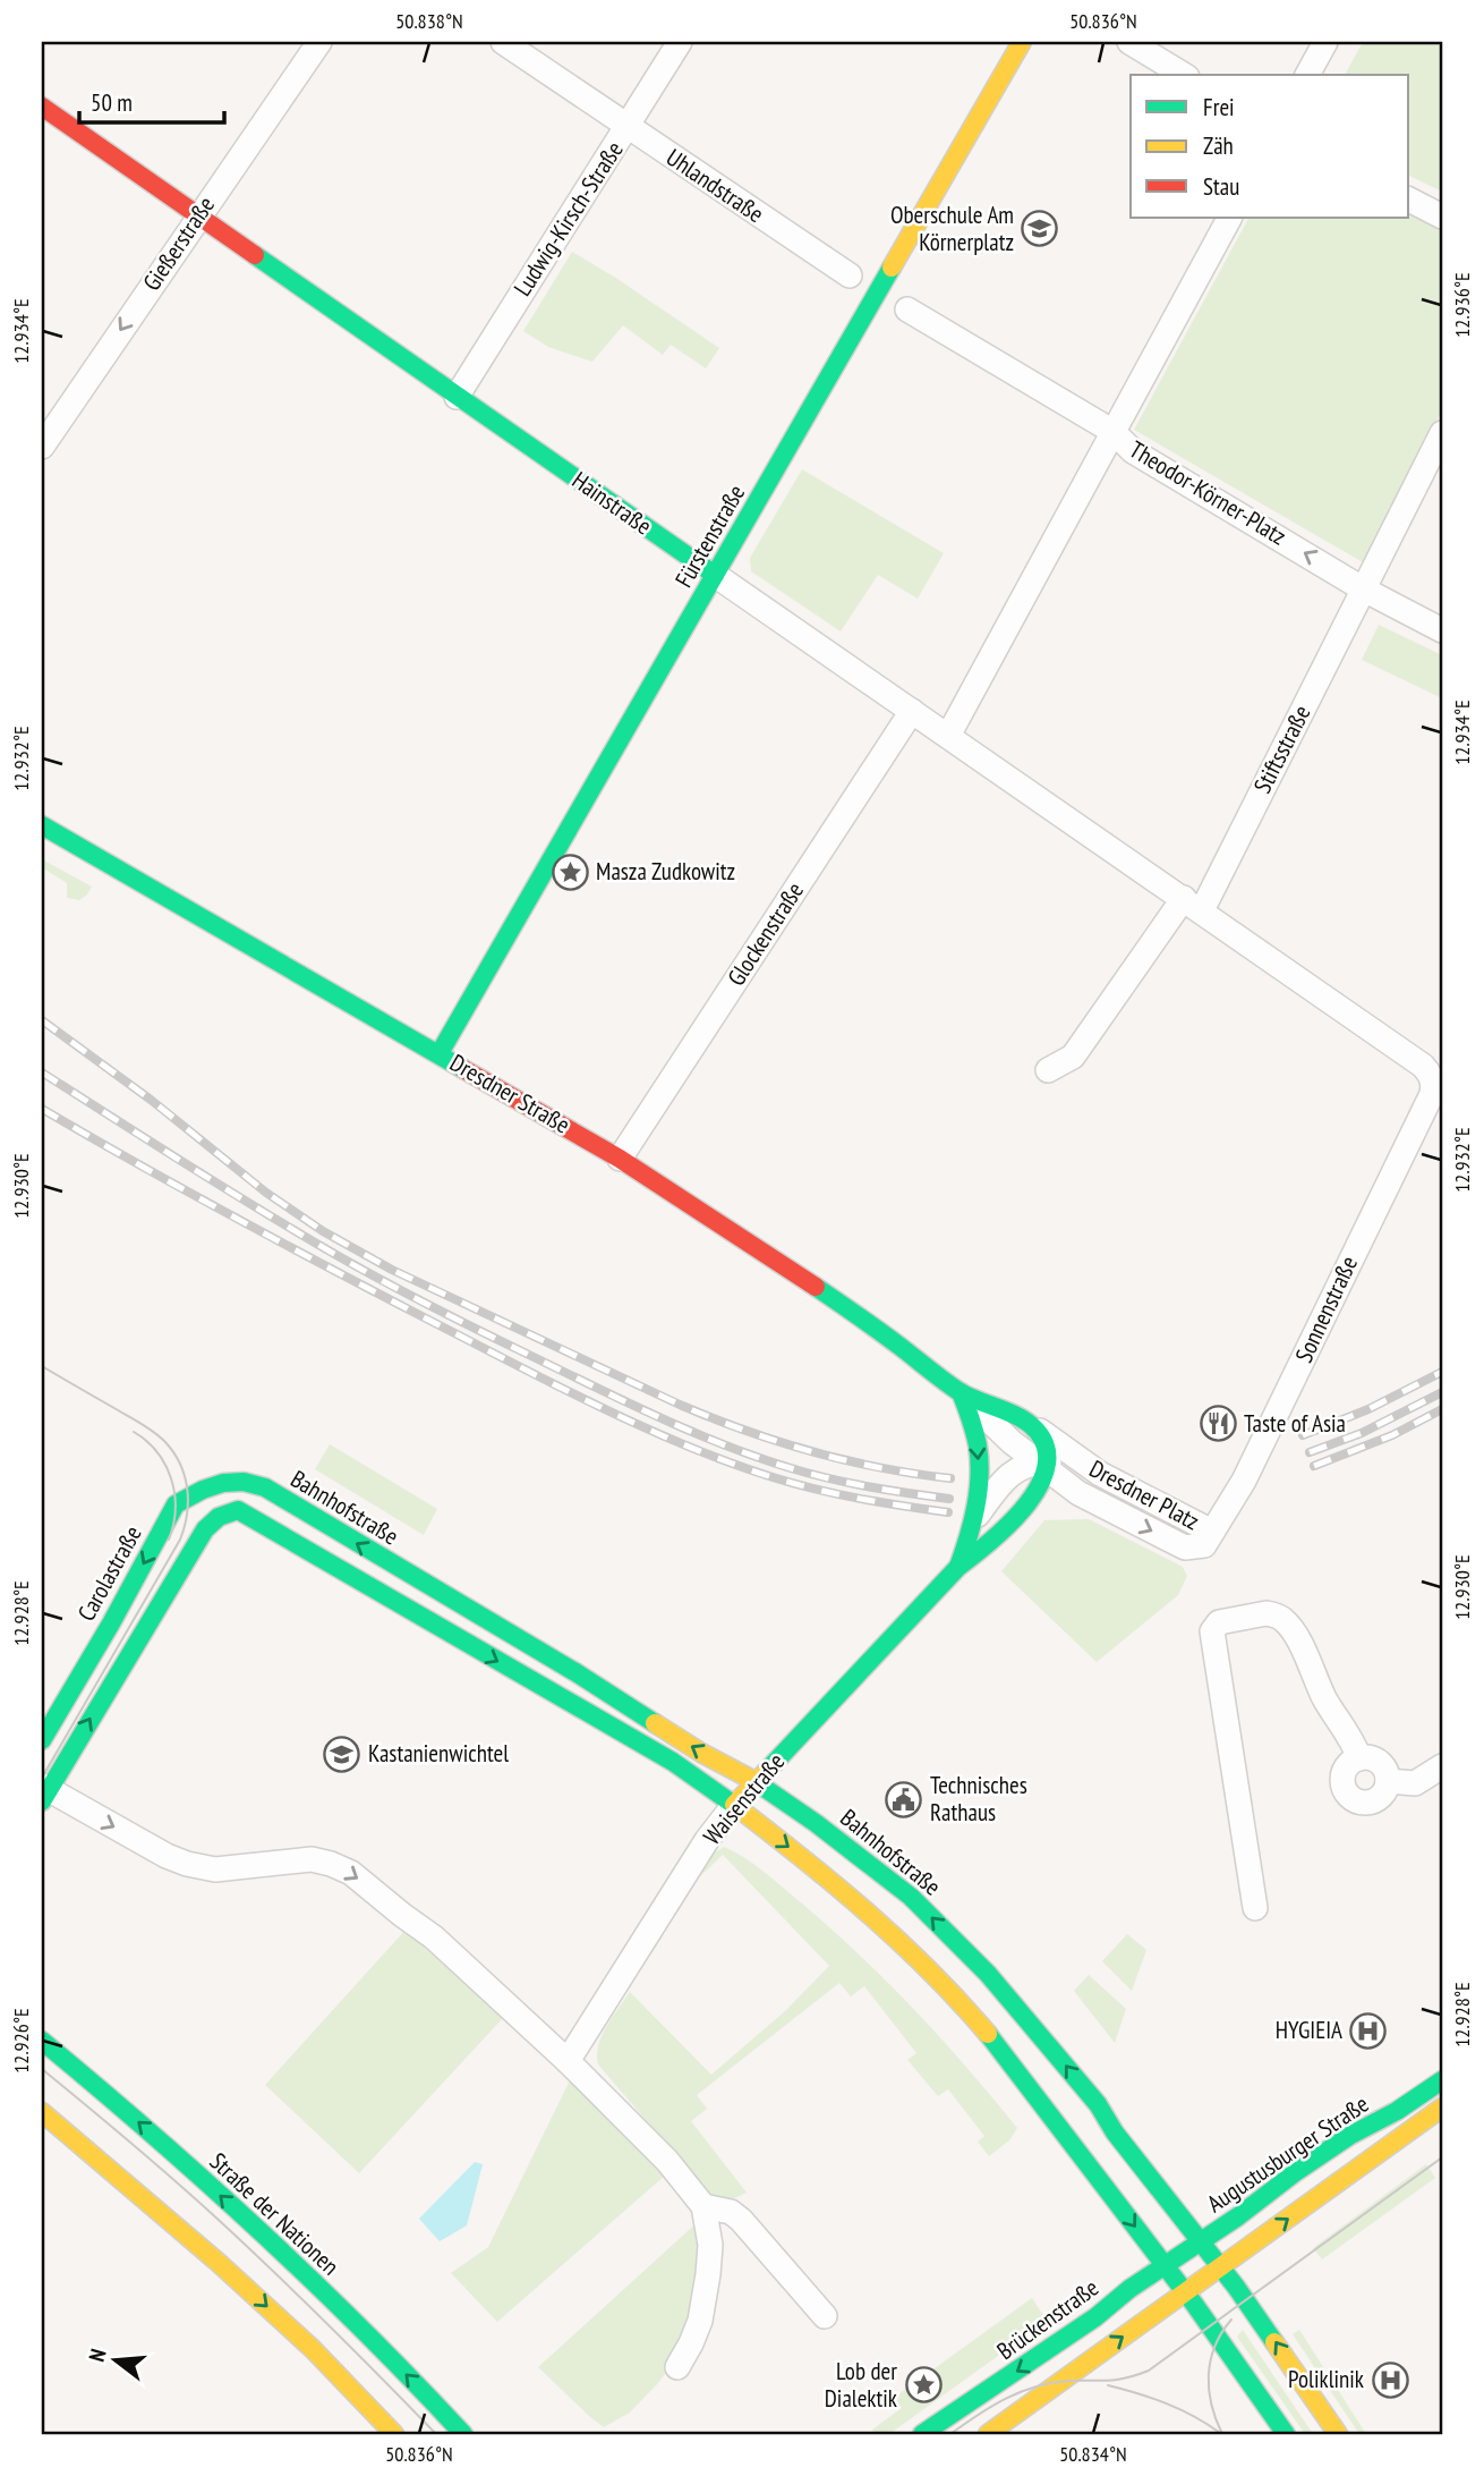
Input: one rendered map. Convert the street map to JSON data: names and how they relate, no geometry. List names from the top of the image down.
{
  "streets": {
    "main road": [
      "Hainstraße",
      "Fürstenstraße",
      "Dresdner Straße",
      "Bahnhofstraße",
      "Carolastraße",
      "Waisenstraße",
      "Augustusburger Straße",
      "Straße der Nationen",
      "Brückenstraße"
    ],
    "street": [
      "Uhlandstraße",
      "Ludwig-Kirsch-Straße",
      "Gießerstraße",
      "Theodor-Körner-Platz",
      "Stiftsstraße",
      "Glockenstraße",
      "Sonnenstraße",
      "Dresdner Platz"
    ]
  },
  "crossings": [
    ["Uhlandstraße", "Ludwig-Kirsch-Straße"],
    ["Ludwig-Kirsch-Straße", "Hainstraße"],
    ["Gießerstraße", "Hainstraße"],
    ["Theodor-Körner-Platz", "Stiftsstraße"],
    ["Hainstraße", "Fürstenstraße"],
    ["Hainstraße", "Stiftsstraße"],
    ["Hainstraße", "Glockenstraße"],
    ["Hainstraße", "Sonnenstraße"],
    ["Fürstenstraße", "Dresdner Straße"],
    ["Glockenstraße", "Dresdner Straße"],
    ["Dresdner Straße", "Dresdner Platz"],
    ["Dresdner Straße", "Waisenstraße"],
    ["Sonnenstraße", "Dresdner Platz"],
    ["Bahnhofstraße", "Carolastraße"],
    ["Bahnhofstraße", "Waisenstraße"],
    ["Bahnhofstraße", "Augustusburger Straße"],
    ["Bahnhofstraße", "Brückenstraße"],
    ["Augustusburger Straße", "Brückenstraße"]
  ],
  "one_way": ["Gießerstraße", "Theodor-Körner-Platz", "Carolastraße"],
  "places": {
    "school or university": ["Oberschule Am Körnerplatz", "Kastanienwichtel"],
    "place": ["Masza Zudkowitz", "Lob der Dialektik"],
    "restaurant": ["Taste of Asia"],
    "public building": ["Technisches Rathaus"],
    "hospital": ["HYGIEIA", "Poliklinik"]
  },
  "legend": ["Frei", "Zäh", "Stau"],
  "scale_bar": "50 m",
  "north": "left",
  "coordinates": [
    "50.838°N",
    "50.836°N",
    "12.936°E",
    "12.934°E",
    "12.932°E",
    "12.930°E",
    "12.928°E",
    "12.926°E",
    "50.834°N"
  ]
}
